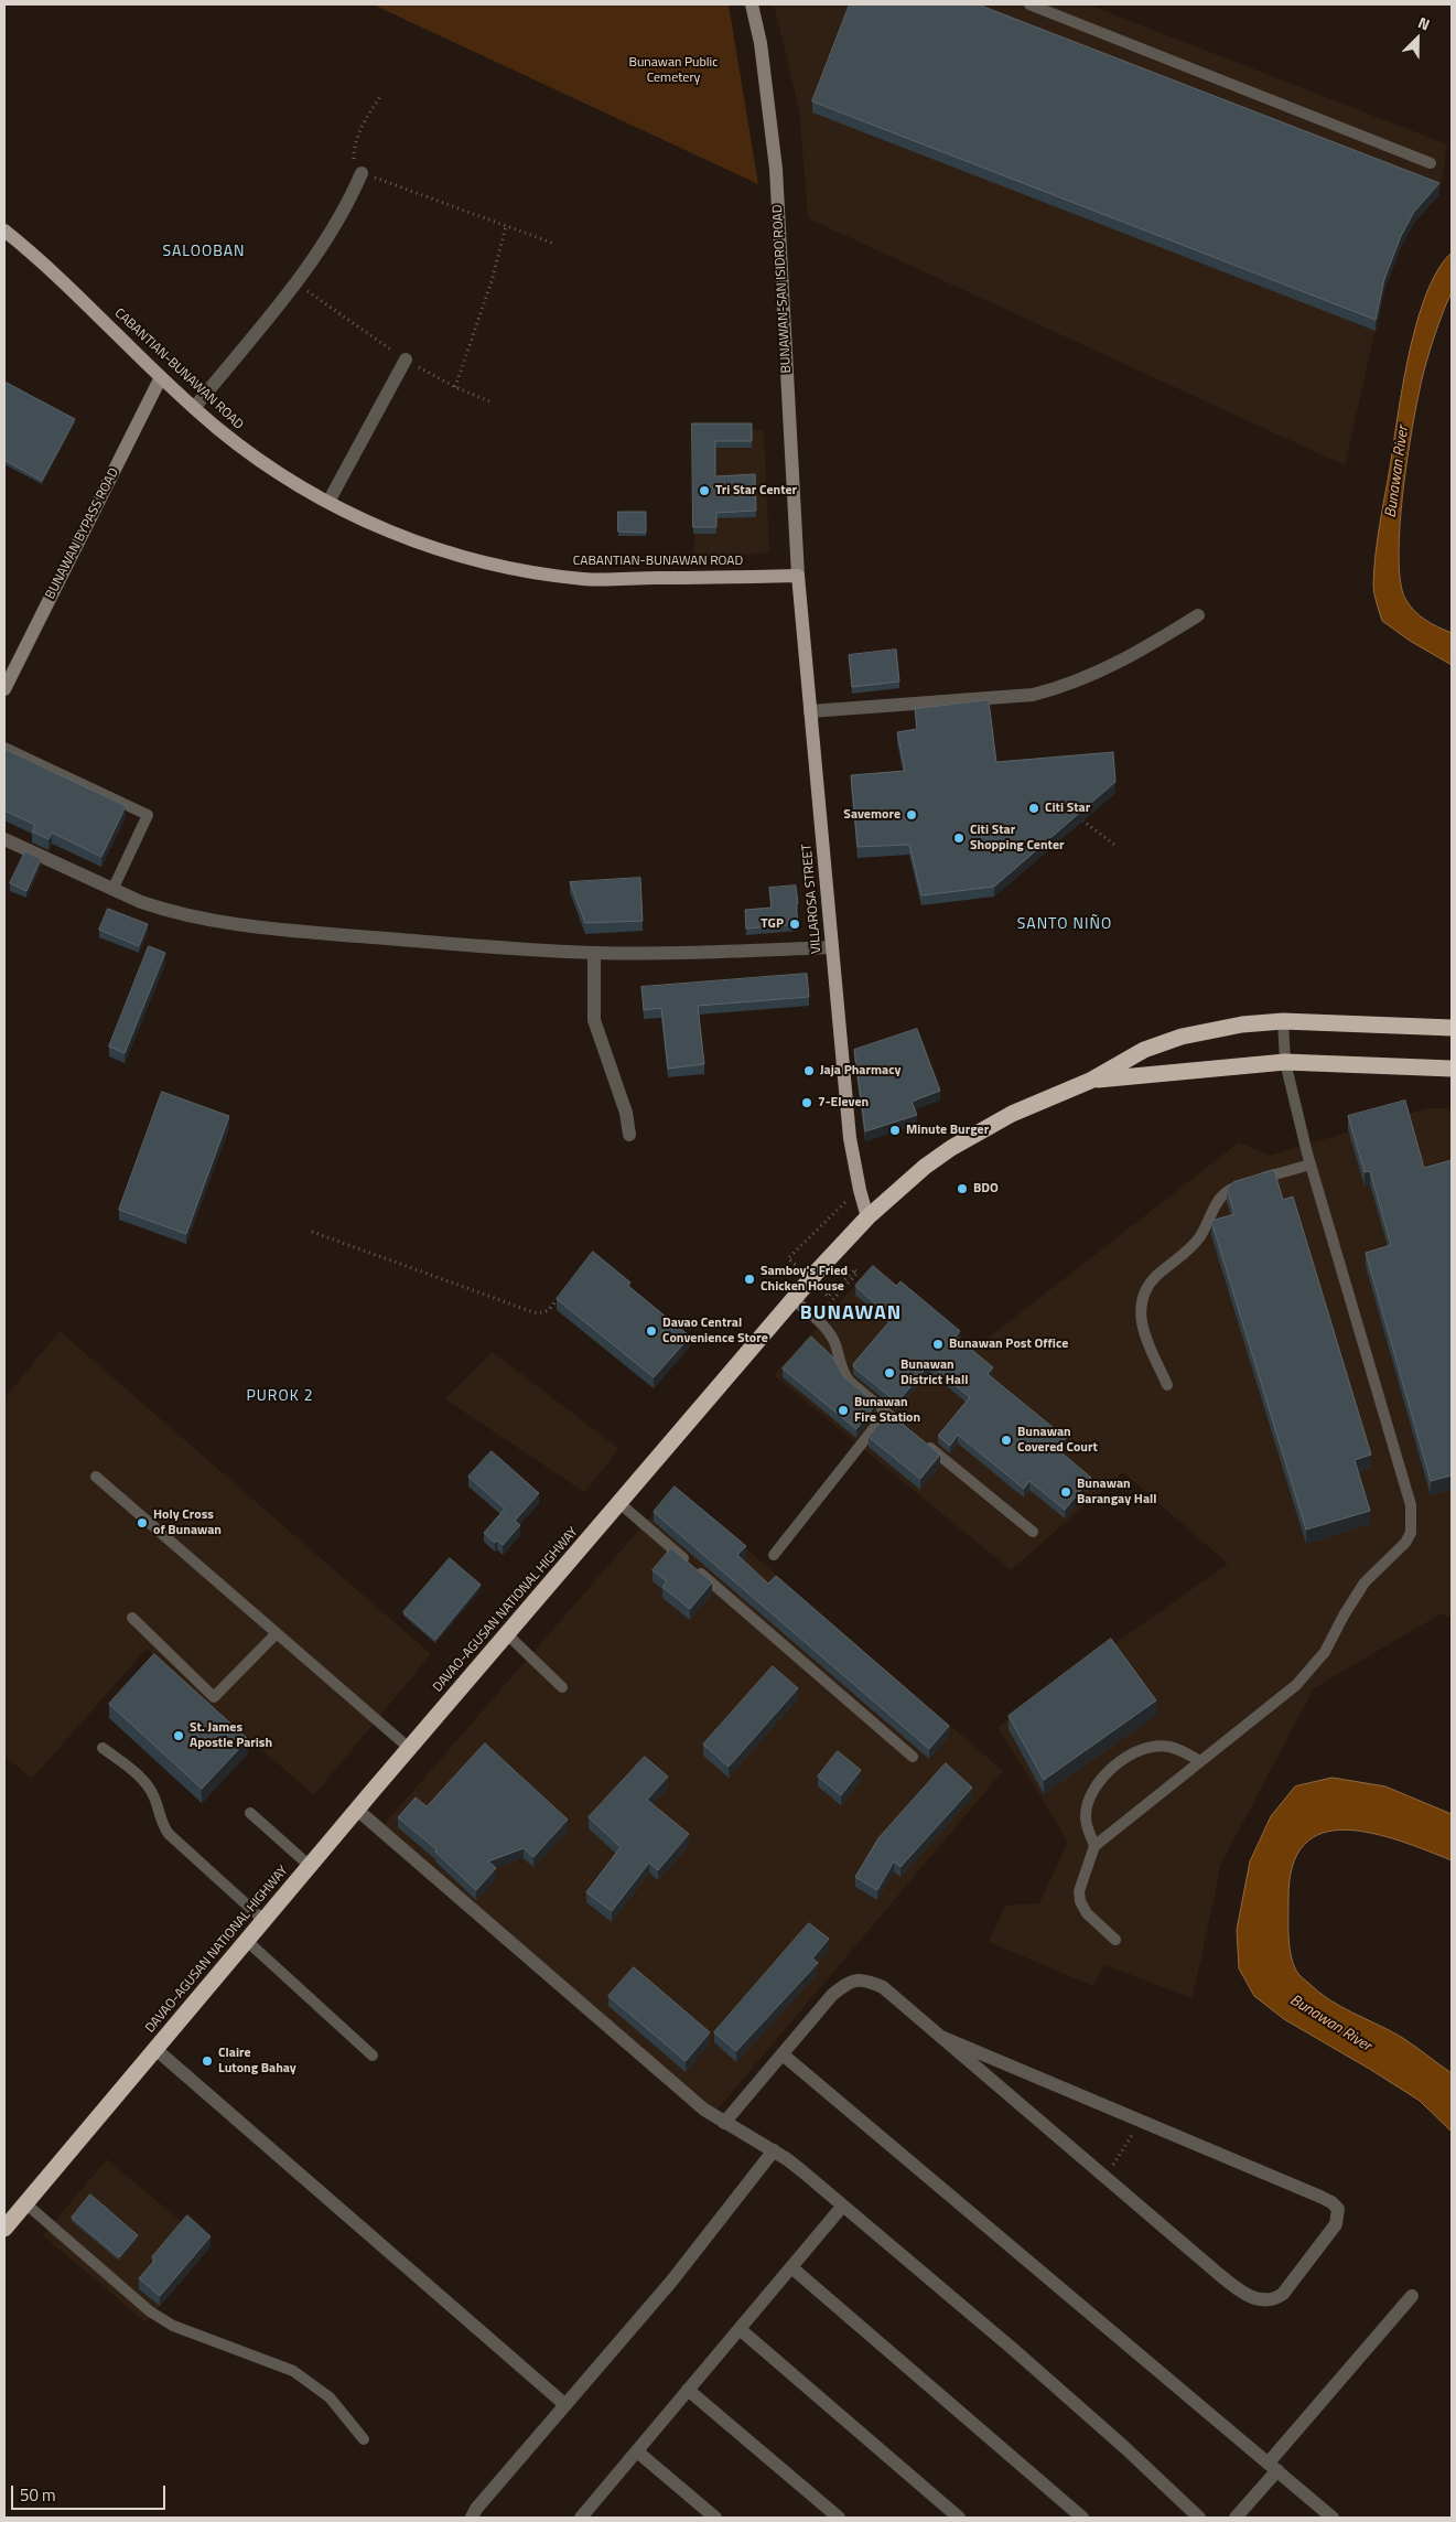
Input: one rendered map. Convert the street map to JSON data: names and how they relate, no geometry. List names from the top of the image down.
{
  "streets": {
    "highway": ["DAVAO-AGUSAN NATIONAL HIGHWAY"],
    "main road": [
      "BUNAWAN-SAN ISIDRO ROAD",
      "CABANTIAN-BUNAWAN ROAD",
      "BUNAWAN BYPASS ROAD",
      "VILLAROSA STREET"
    ]
  },
  "crossings": [
    ["BUNAWAN-SAN ISIDRO ROAD", "CABANTIAN-BUNAWAN ROAD"],
    ["BUNAWAN-SAN ISIDRO ROAD", "VILLAROSA STREET"],
    ["CABANTIAN-BUNAWAN ROAD", "BUNAWAN BYPASS ROAD"],
    ["CABANTIAN-BUNAWAN ROAD", "VILLAROSA STREET"],
    ["VILLAROSA STREET", "DAVAO-AGUSAN NATIONAL HIGHWAY"]
  ],
  "districts": [
    "SALOOBAN",
    "SANTO NIÑO",
    "BUNAWAN",
    "PUROK 2"
  ],
  "water": ["Bunawan River"],
  "parks": ["Bunawan Public Cemetery"],
  "places": [
    "Tri Star Center",
    "Citi Star",
    "Savemore",
    "Citi Star Shopping Center",
    "TGP",
    "Jaja Pharmacy",
    "7-Eleven",
    "Minute Burger",
    "BDO",
    "Samboy's Fried Chicken House",
    "Davao Central Convenience Store",
    "Bunawan Post Office",
    "Bunawan District Hall",
    "Bunawan Fire Station",
    "Bunawan Covered Court",
    "Bunawan Barangay Hall",
    "Holy Cross of Bunawan",
    "St. James Apostle Parish",
    "Claire Lutong Bahay"
  ],
  "scale_bar": "50 m",
  "north": "top right"
}
